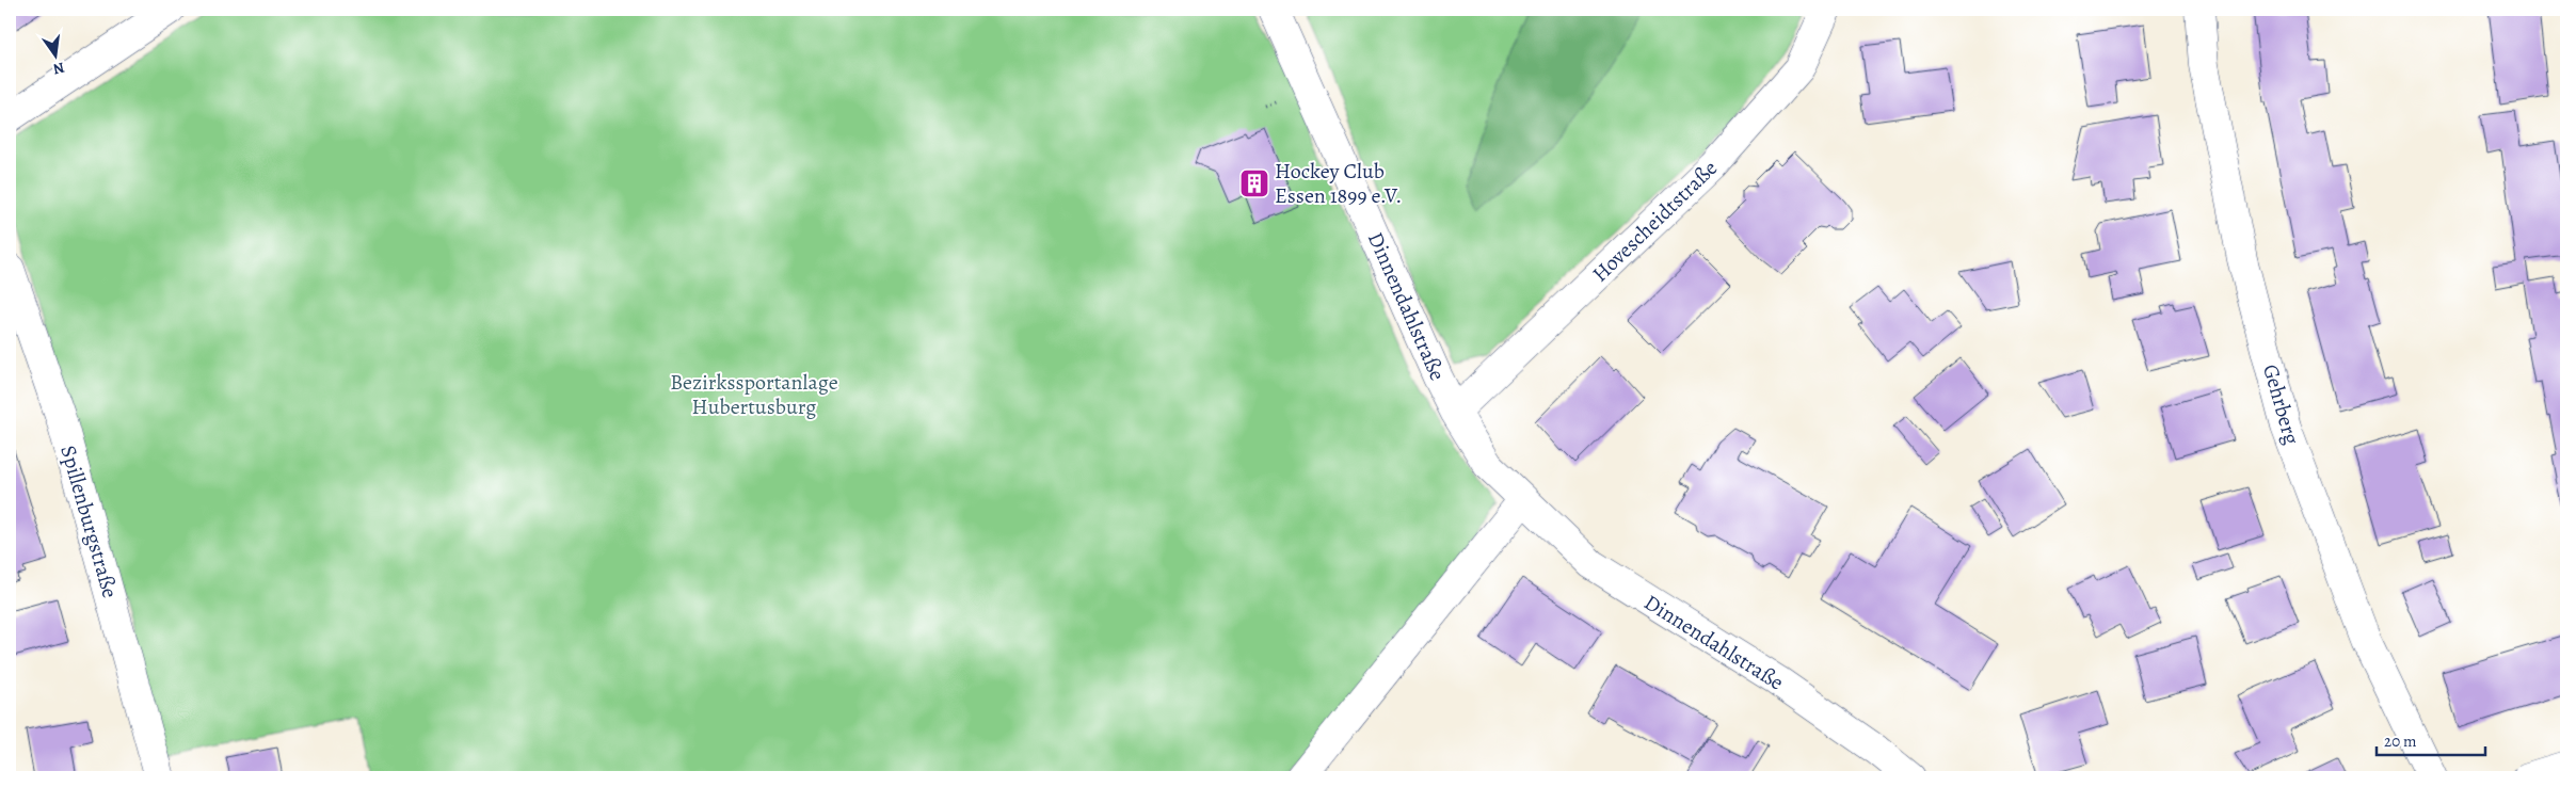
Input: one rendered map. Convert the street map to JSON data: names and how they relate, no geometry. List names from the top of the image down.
{
  "streets": {
    "street": [
      "Hovescheidtstraße",
      "Dinnendahlstraße",
      "Gehrberg",
      "Spillenburgstraße"
    ]
  },
  "crossings": [
    ["Hovescheidtstraße", "Dinnendahlstraße"]
  ],
  "parks": ["Bezirkssportanlage Hubertusburg"],
  "places": {
    "building": ["Hockey Club Essen 1899 e.V."]
  },
  "scale_bar": "20 m",
  "north": "bottom"
}
